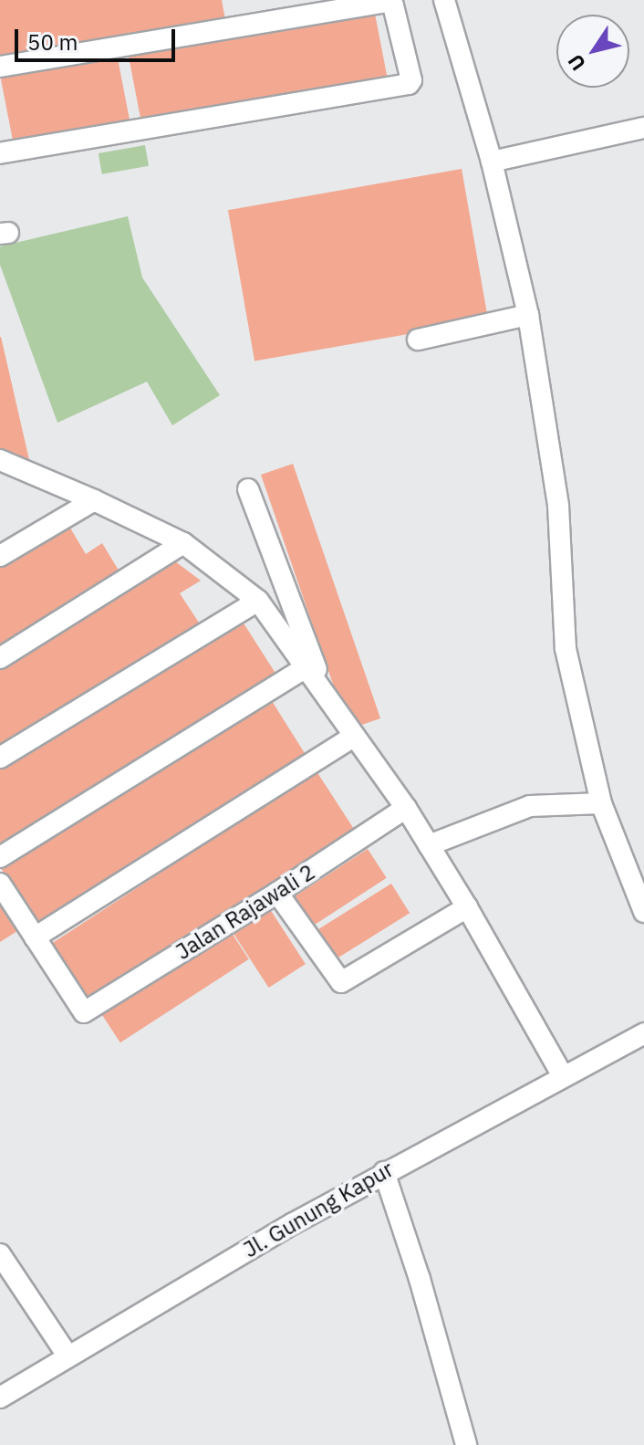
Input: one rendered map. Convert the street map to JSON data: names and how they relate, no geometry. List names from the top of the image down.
{
  "streets": {
    "street": ["Jalan Rajawali 2", "Jl. Gunung Kapur"]
  },
  "scale_bar": "50 m",
  "north": "bottom left"
}
